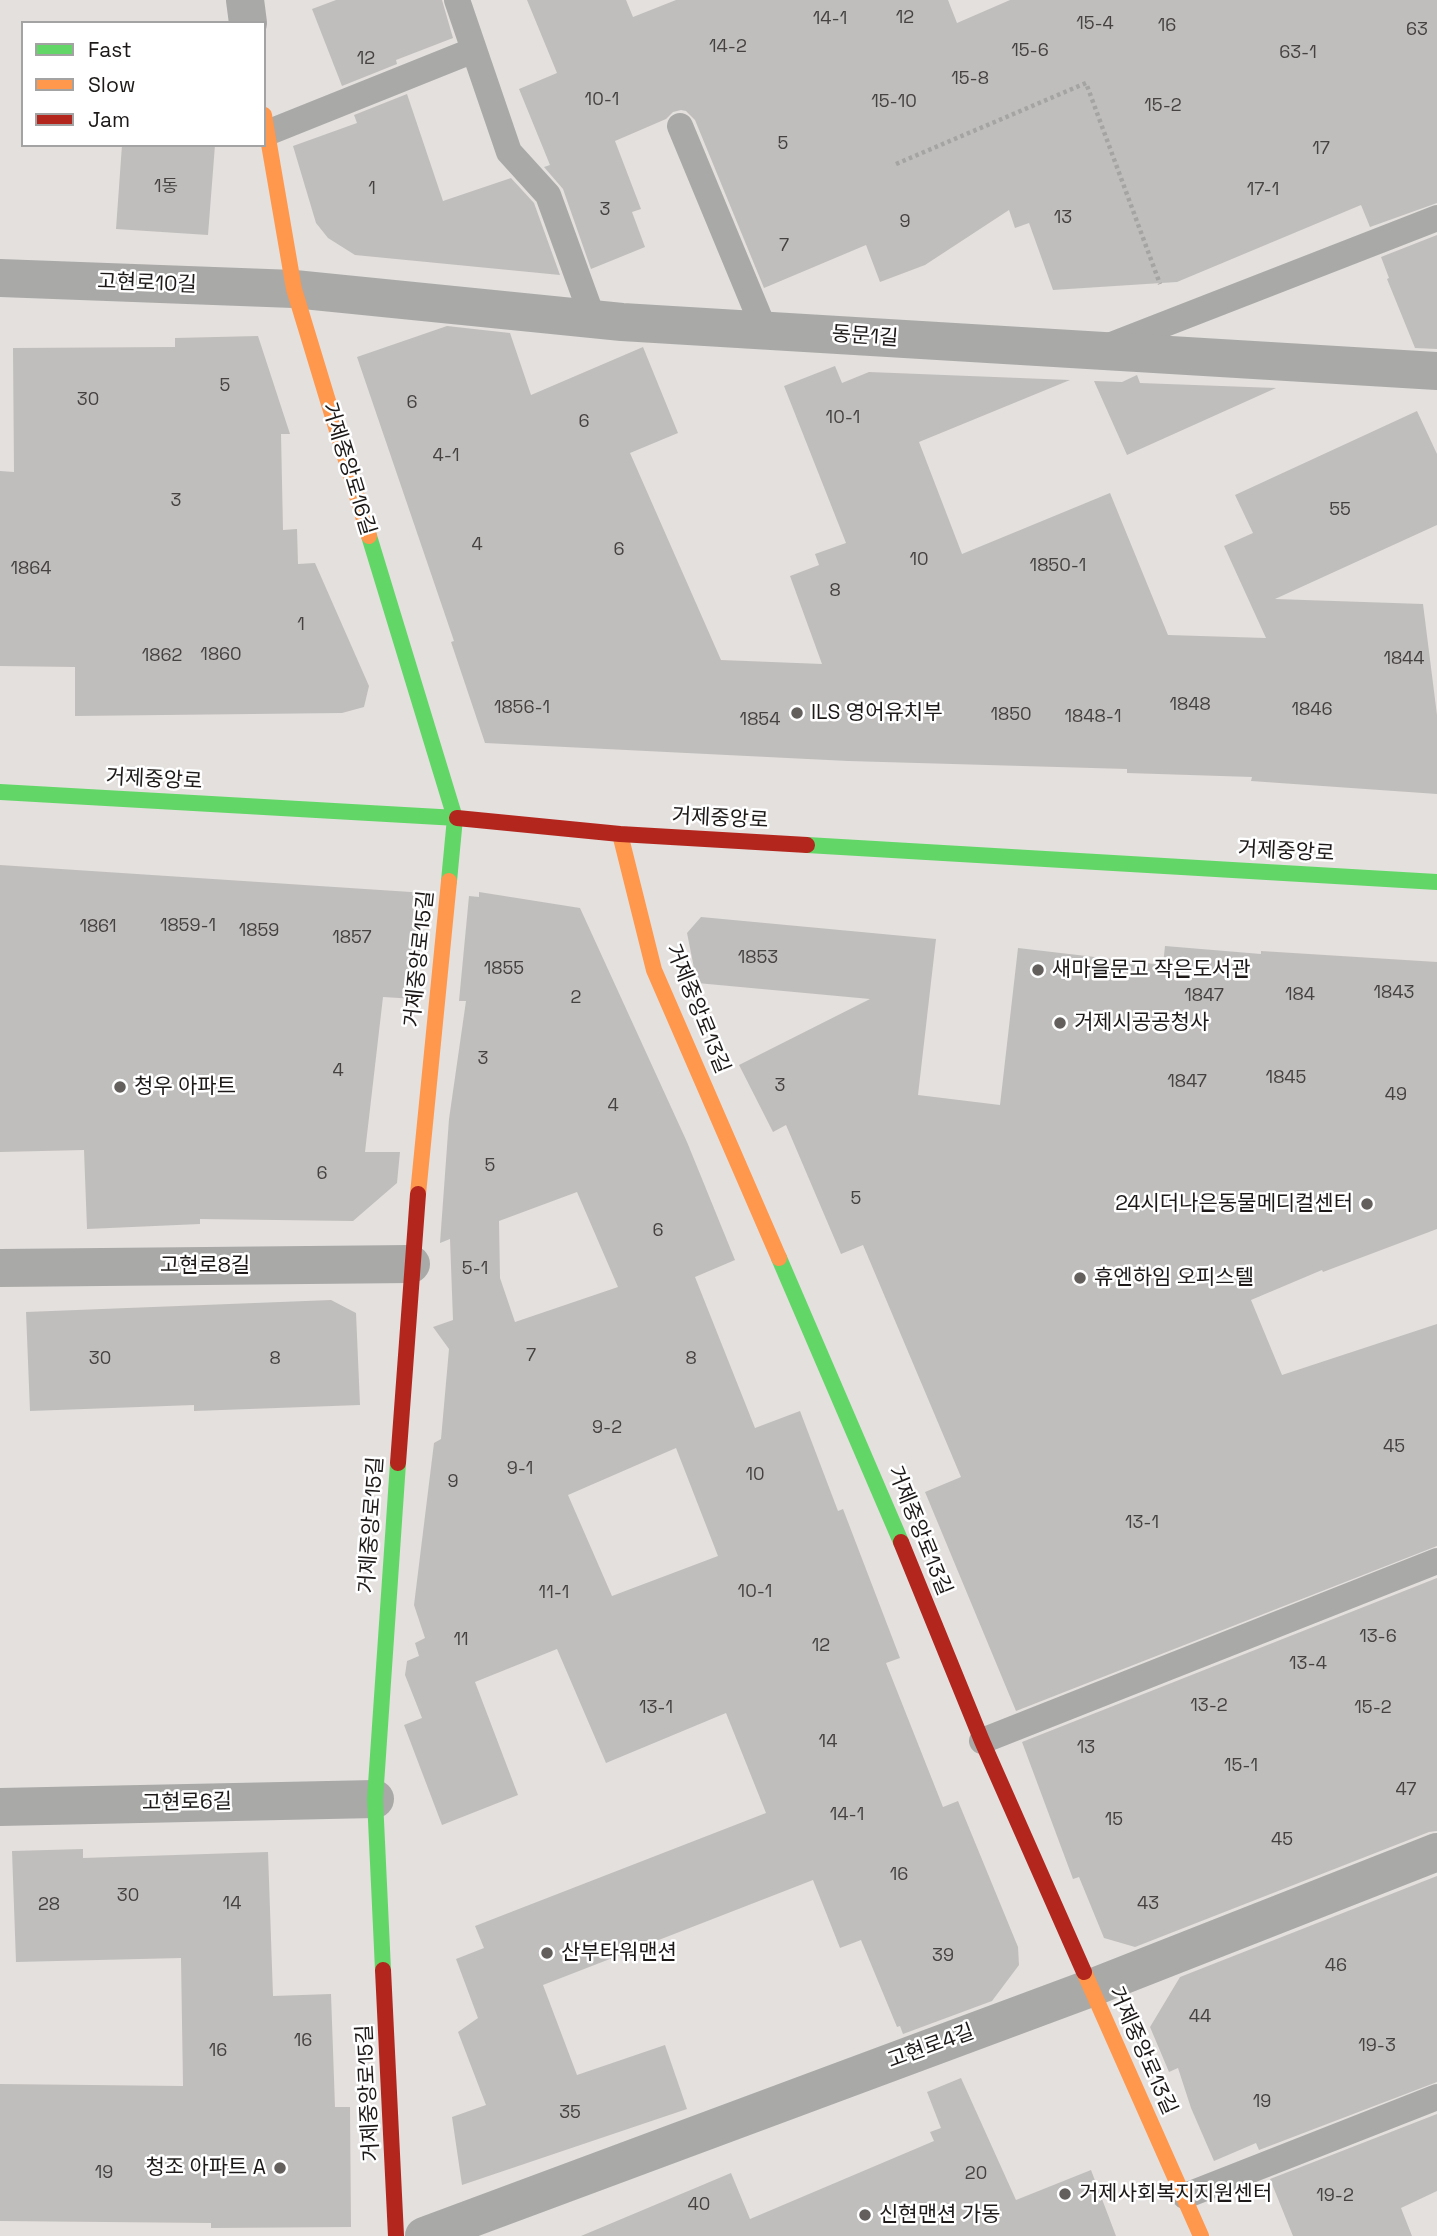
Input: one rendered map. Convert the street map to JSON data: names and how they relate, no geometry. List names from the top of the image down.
{
  "streets": {
    "street": [
      "고현로10길",
      "동문1길",
      "거제중앙로16길",
      "거제중앙로",
      "거제중앙로15길",
      "거제중앙로13길",
      "고현로8길",
      "고현로6길",
      "고현로4길"
    ]
  },
  "crossings": [
    ["고현로10길", "동문1길"],
    ["고현로10길", "거제중앙로16길"],
    ["동문1길", "거제중앙로16길"],
    ["거제중앙로16길", "거제중앙로"],
    ["거제중앙로16길", "거제중앙로15길"],
    ["거제중앙로", "거제중앙로15길"],
    ["거제중앙로", "거제중앙로13길"],
    ["거제중앙로15길", "고현로8길"],
    ["거제중앙로15길", "고현로6길"],
    ["거제중앙로13길", "고현로4길"]
  ],
  "places": [
    "ILS 영어유치부",
    "새마을문고 작은도서관",
    "거제시공공청사",
    "청우 아파트",
    "24시더나은동물메디컬센터",
    "휴엔하임 오피스텔",
    "산부타워맨션",
    "청조 아파트 A",
    "거제사회복지지원센터",
    "신현맨션 가동"
  ],
  "house_numbers": [
    "12",
    "14-1",
    "15-4",
    "16",
    "63",
    "14-2",
    "15-6",
    "63-1",
    "12",
    "15-8",
    "10-1",
    "15-10",
    "15-2",
    "5",
    "17",
    "1동",
    "1",
    "17-1",
    "3",
    "13",
    "9",
    "7",
    "5",
    "30",
    "6",
    "10-1",
    "6",
    "4-1",
    "3",
    "55",
    "4",
    "6",
    "10",
    "1850-1",
    "1864",
    "8",
    "1",
    "1860",
    "1862",
    "1844",
    "1848",
    "1856-1",
    "1846",
    "1850",
    "1848-1",
    "1854",
    "1859-1",
    "1861",
    "1859",
    "1857",
    "1853",
    "1855",
    "1843",
    "184",
    "1847",
    "2",
    "3",
    "4",
    "1845",
    "1847",
    "3",
    "49",
    "4",
    "5",
    "6",
    "5",
    "6",
    "5-1",
    "7",
    "30",
    "8",
    "8",
    "9-2",
    "45",
    "9-1",
    "10",
    "9",
    "13-1",
    "10-1",
    "11-1",
    "13-6",
    "11",
    "12",
    "13-4",
    "13-2",
    "13-1",
    "15-2",
    "14",
    "13",
    "15-1",
    "47",
    "14-1",
    "15",
    "45",
    "16",
    "30",
    "14",
    "43",
    "28",
    "39",
    "46",
    "44",
    "16",
    "19-3",
    "16",
    "19",
    "35",
    "19",
    "20",
    "19-2",
    "40"
  ],
  "legend": ["Fast", "Slow", "Jam"]
}
